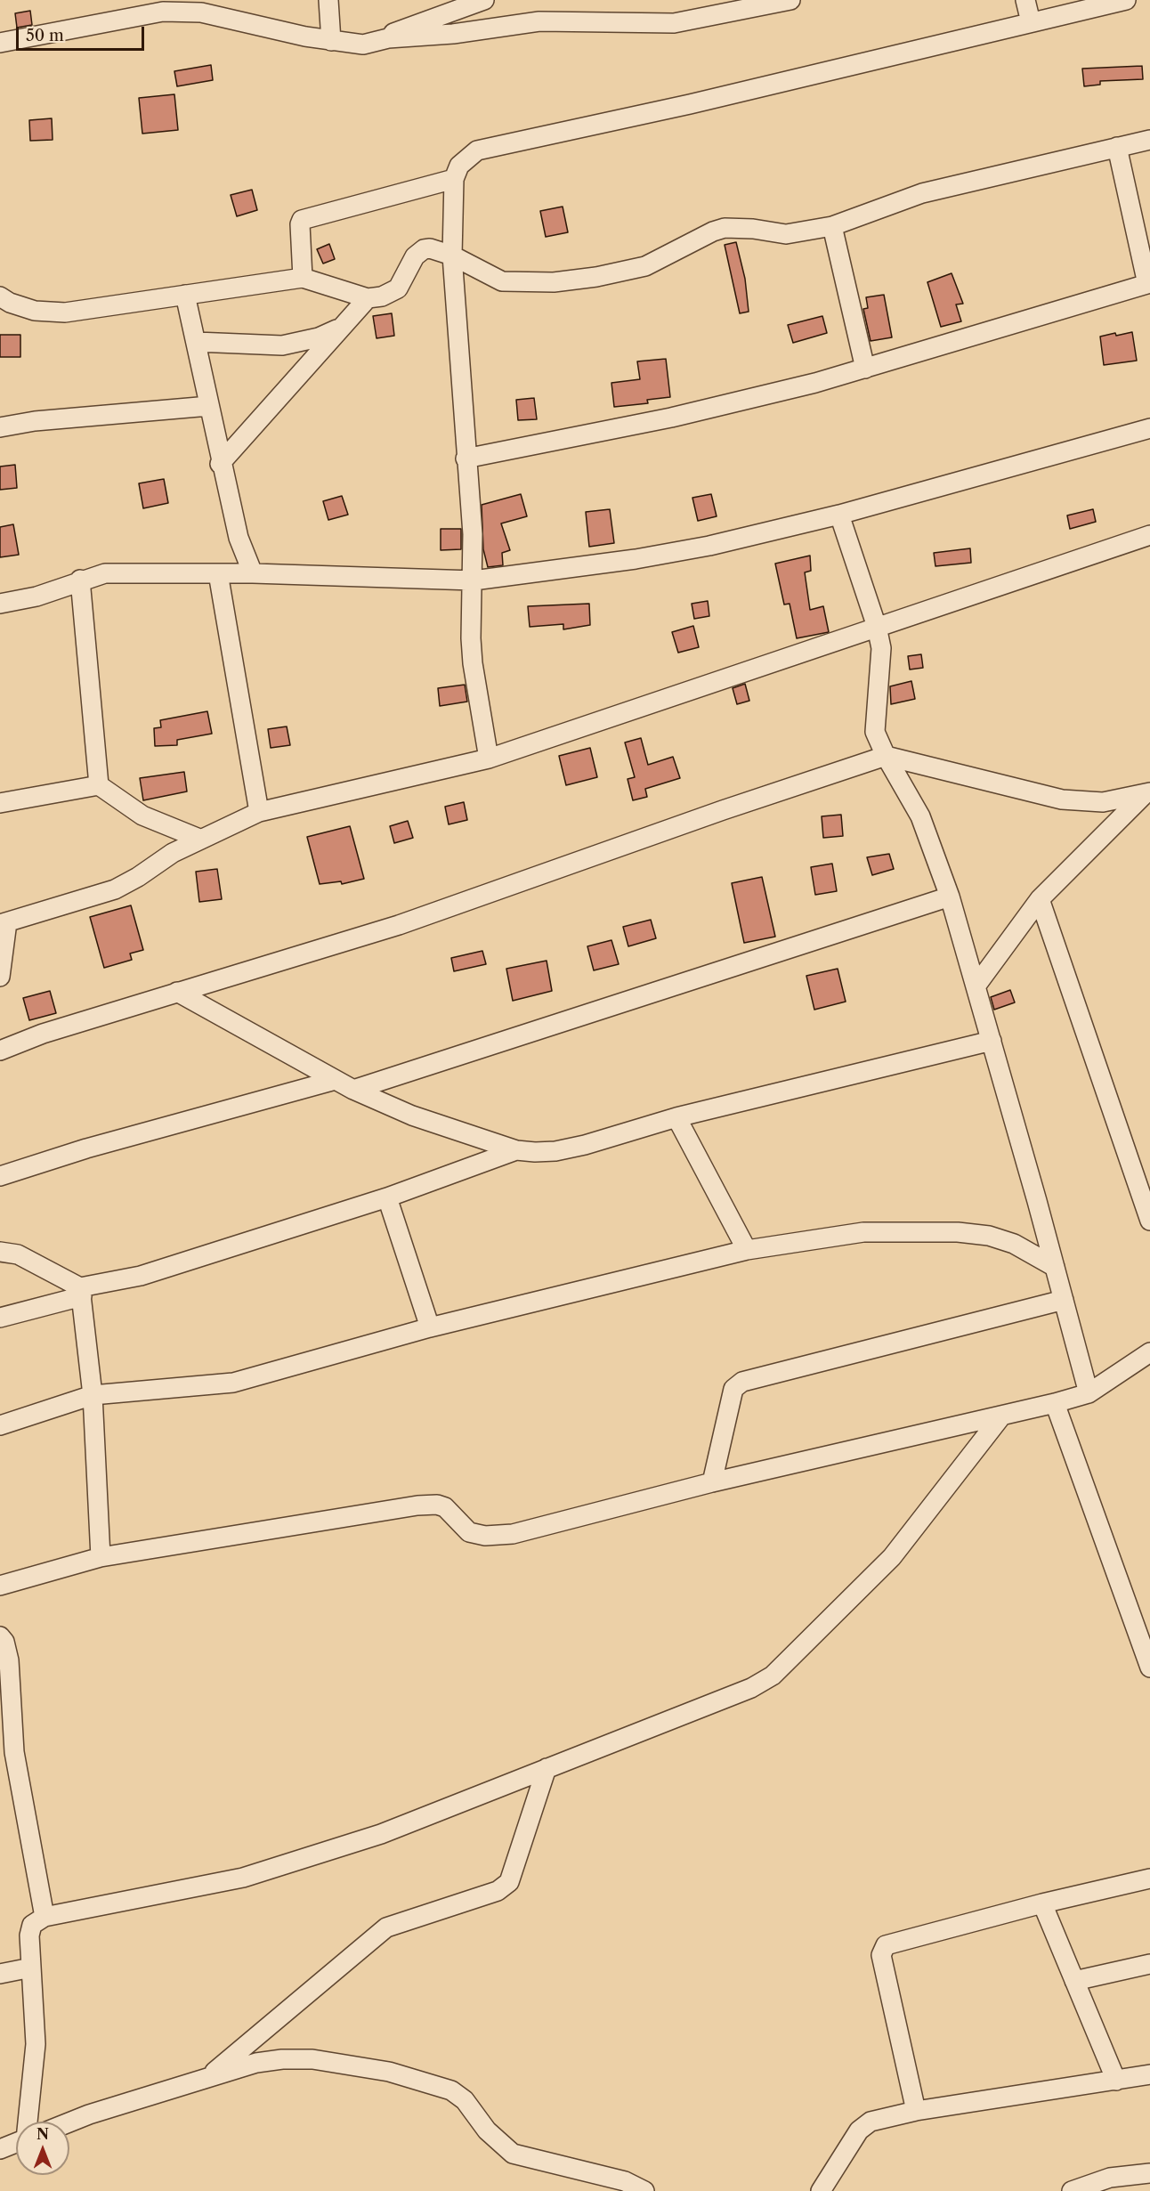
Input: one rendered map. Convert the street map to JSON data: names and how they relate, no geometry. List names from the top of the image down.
{
  "scale_bar": "50 m",
  "north": "top"
}
